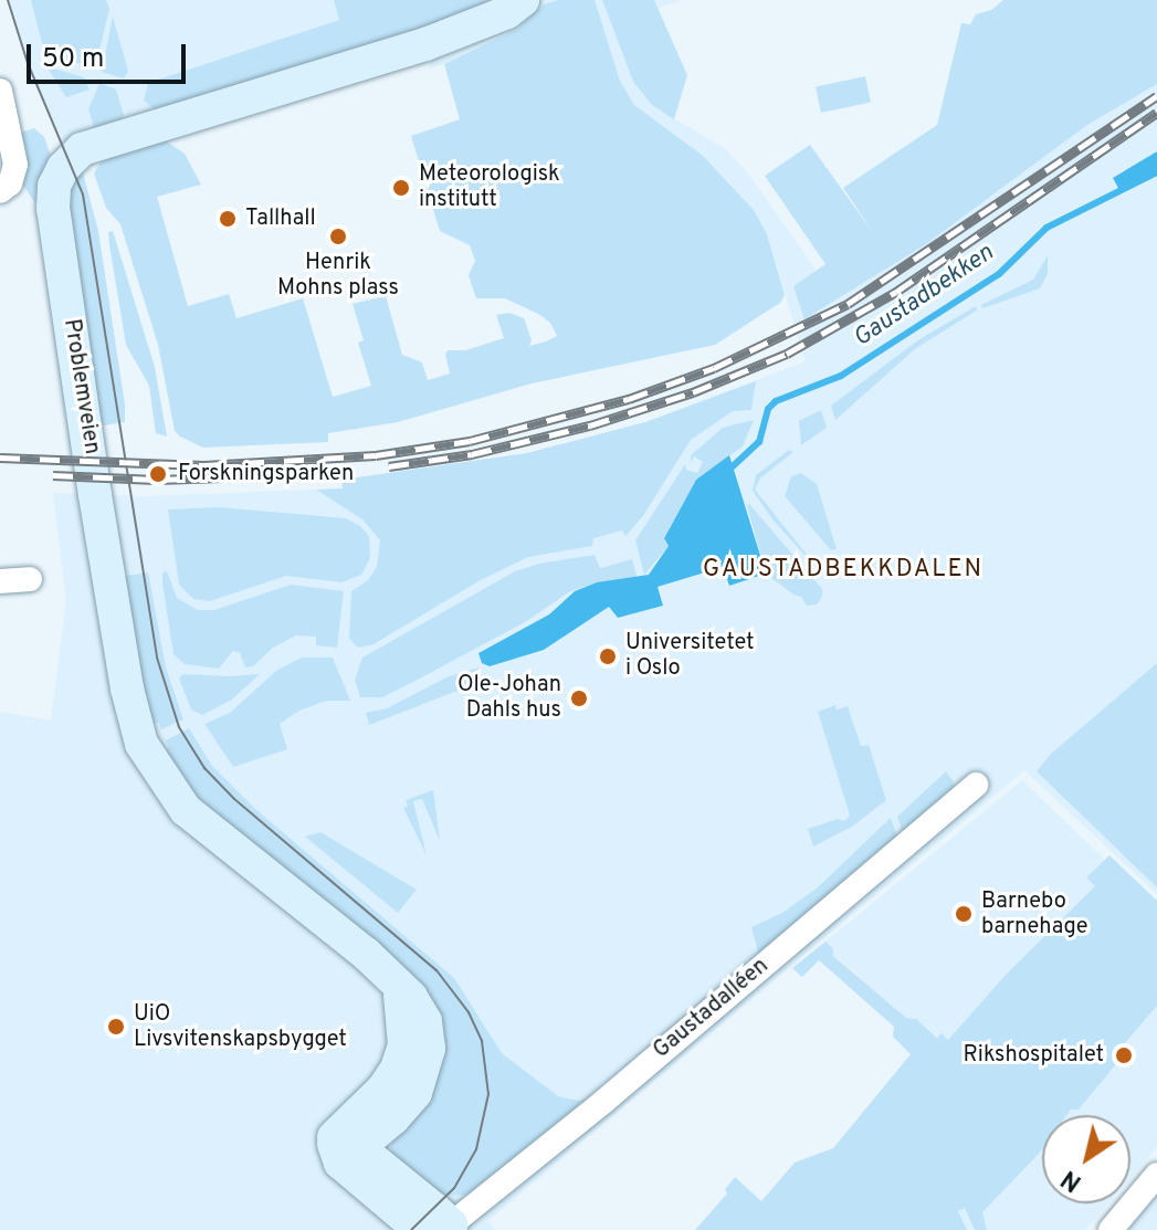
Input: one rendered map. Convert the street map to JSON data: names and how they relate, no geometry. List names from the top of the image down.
{
  "streets": {
    "street": ["Problemveien", "Gaustadalléen"]
  },
  "crossings": [
    ["Problemveien", "Gaustadalléen"]
  ],
  "districts": ["GAUSTADBEKKDALEN"],
  "water": ["Gaustadbekken"],
  "places": [
    "Meteorologisk institutt",
    "Tallhall",
    "Henrik Mohns plass",
    "Forskningsparken",
    "Universitetet i Oslo",
    "Ole-Johan Dahls hus",
    "Barnebo barnehage",
    "UiO Livsvitenskapsbygget",
    "Rikshospitalet"
  ],
  "scale_bar": "50 m",
  "north": "bottom left"
}
